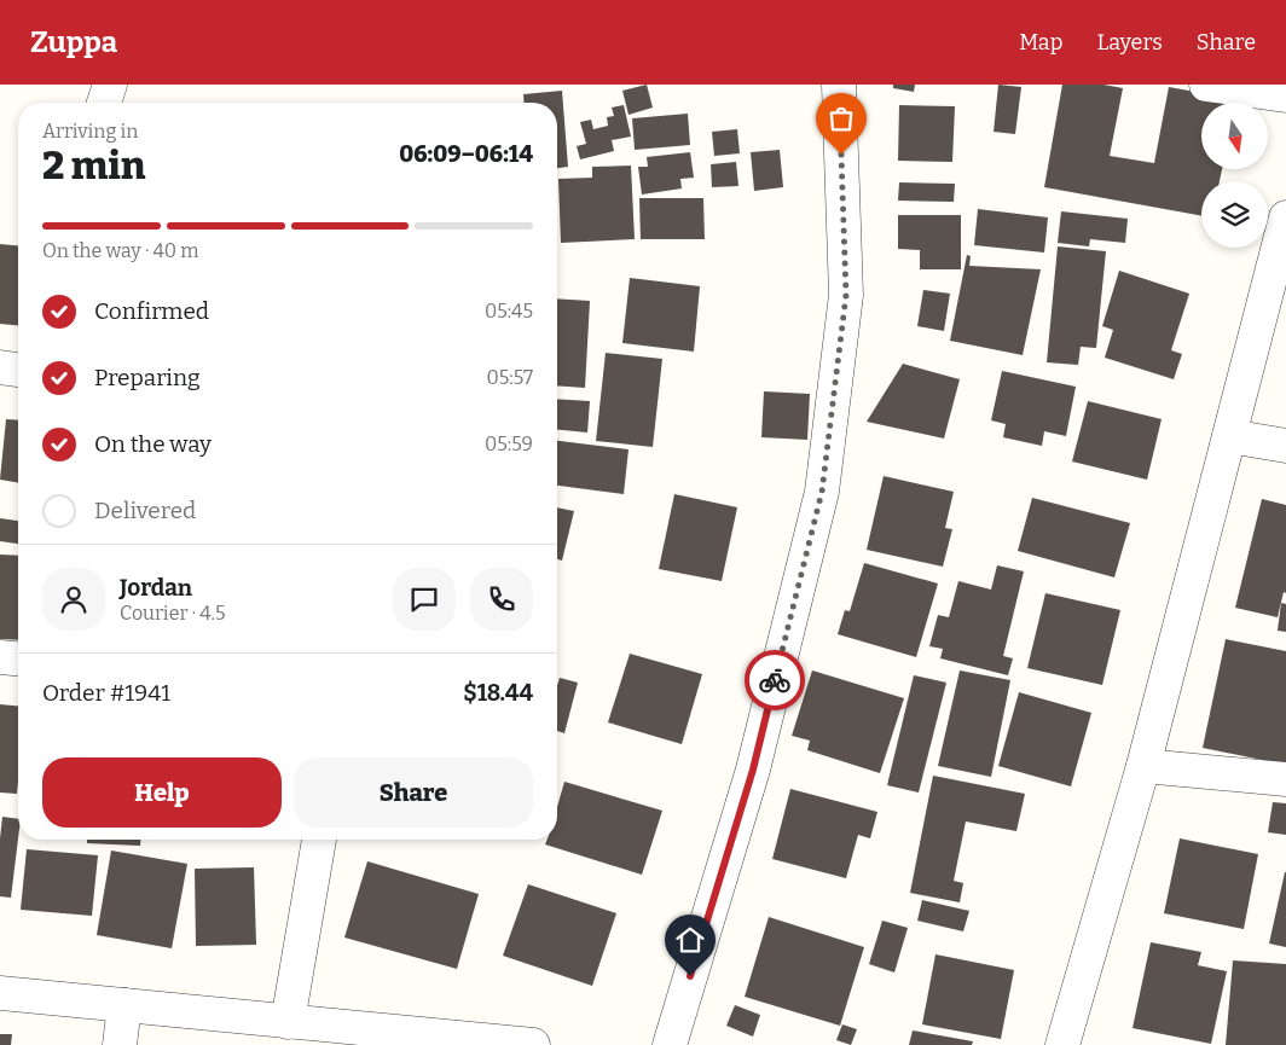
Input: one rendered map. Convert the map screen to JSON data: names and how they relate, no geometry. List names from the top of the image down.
{
  "north": "bottom",
  "page": {
    "header": "Zuppa",
    "nav": ["Map", "Layers", "Share"],
    "heading": ["2 min", "Arriving in", "06:09–06:14"],
    "panel": [
      "Jordan",
      "Courier · 4.5",
      "Order #1941",
      "$18.44"
    ],
    "bar": "On the way · 40 m",
    "list": [
      ["Confirmed", "05:45"],
      ["Preparing", "05:57"],
      ["On the way", "05:59"],
      "Delivered"
    ],
    "buttons": ["Help", "Share"]
  }
}
